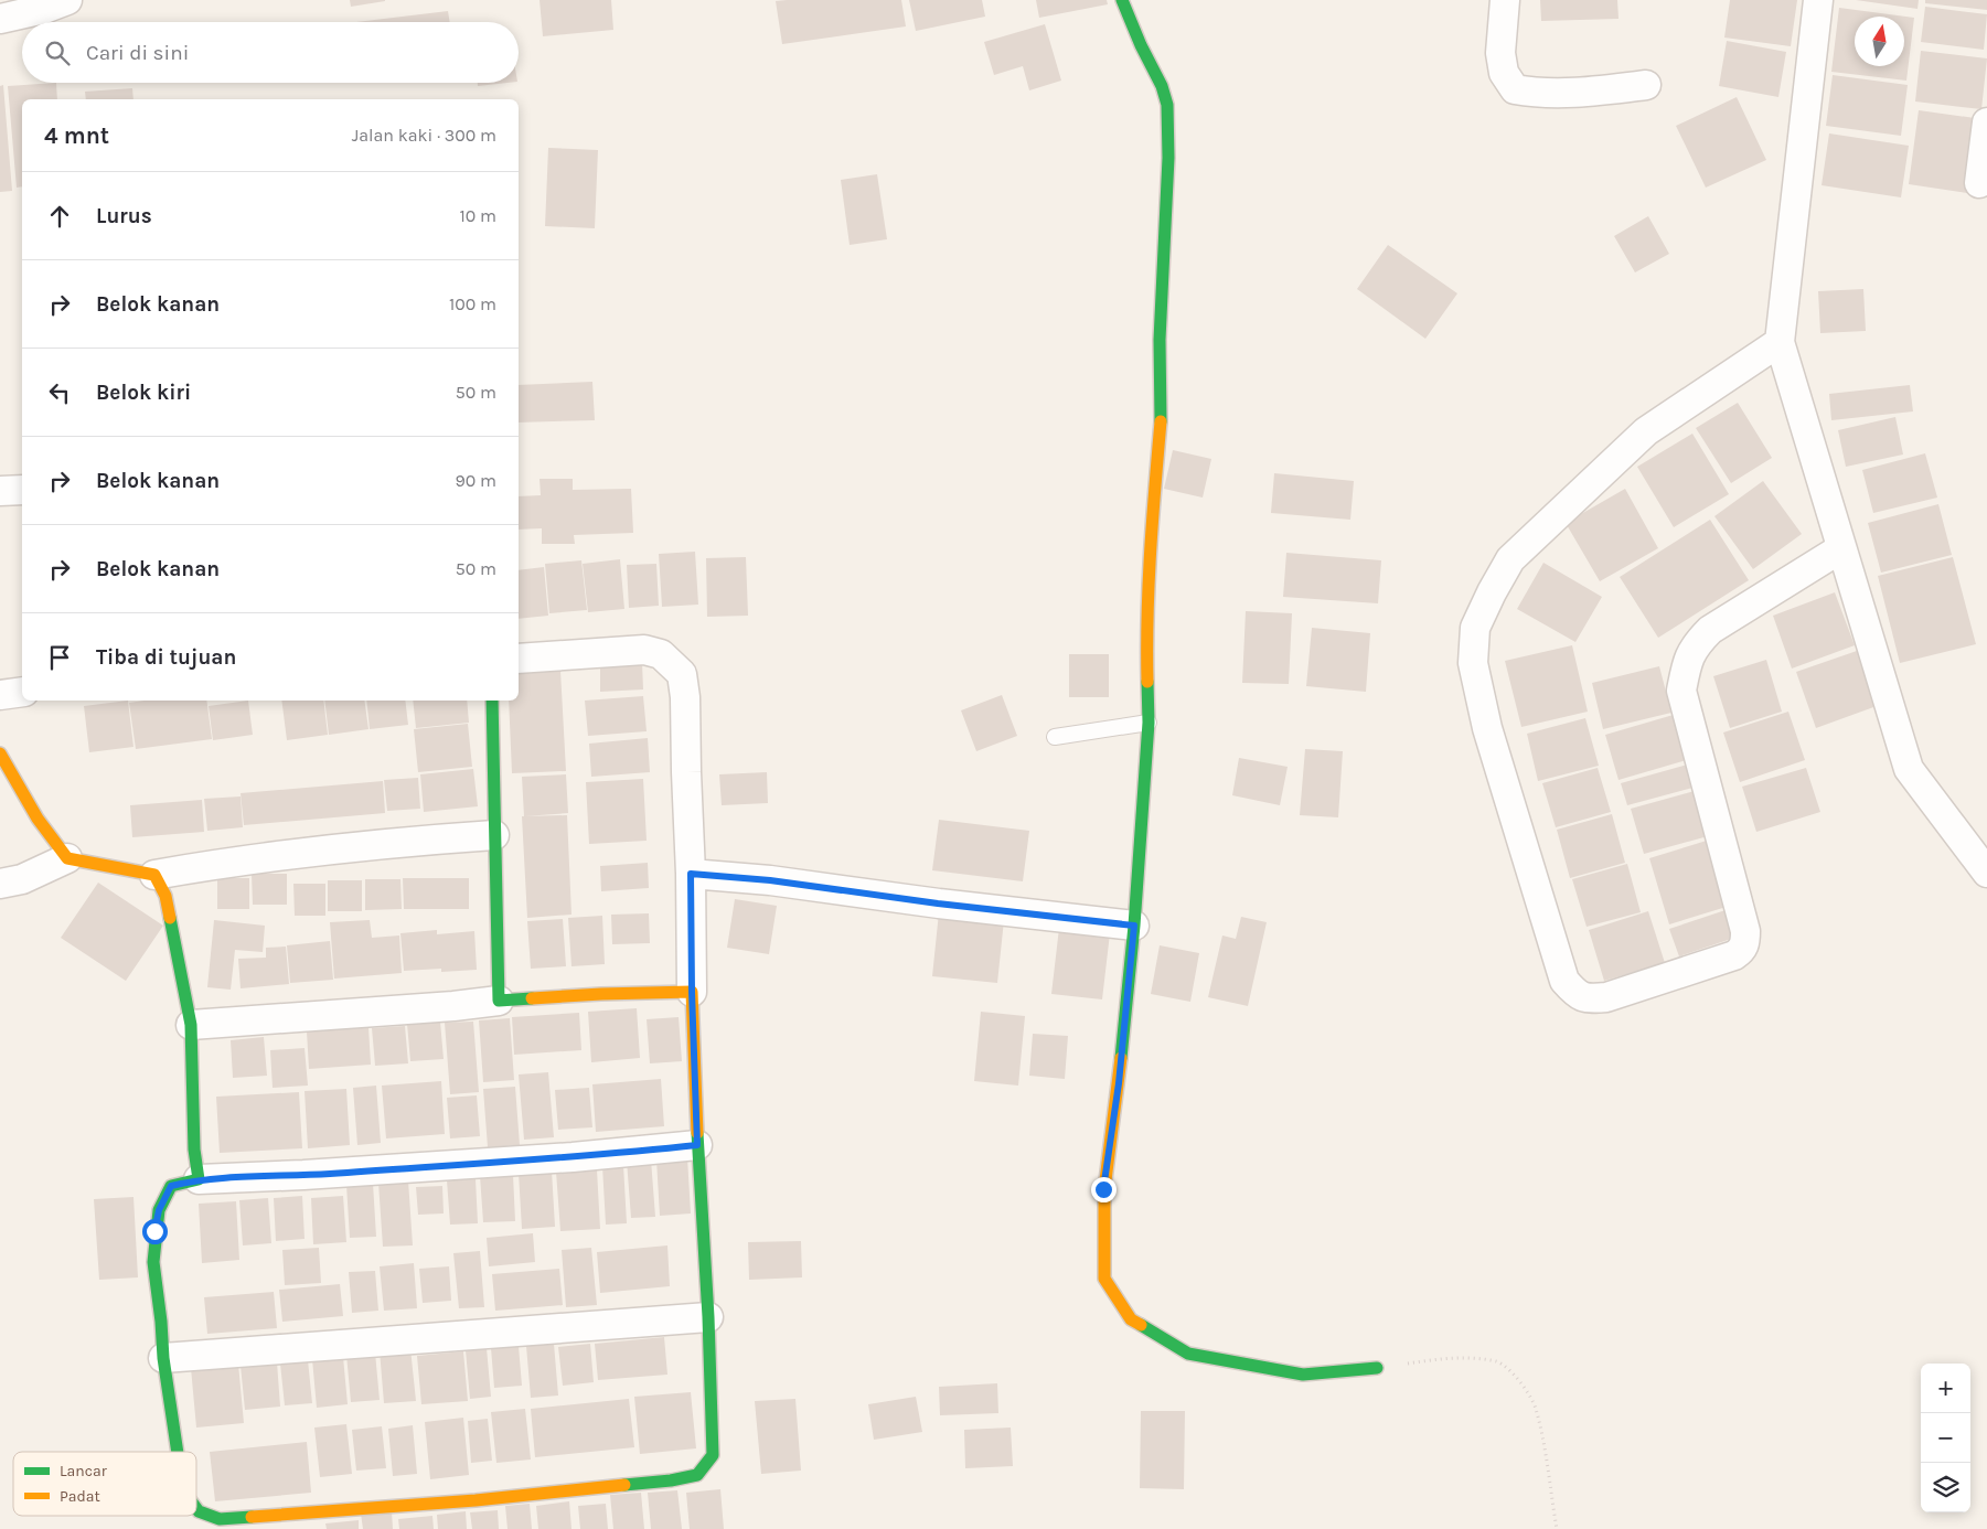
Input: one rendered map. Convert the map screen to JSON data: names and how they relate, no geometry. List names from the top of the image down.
{
  "legend": ["Lancar", "Padat"],
  "north": "top",
  "page": {
    "search": "Cari di sini",
    "heading": ["4 mnt", "Jalan kaki · 300 m"],
    "list": [
      ["Lurus", "10 m"],
      ["Belok kanan", "100 m"],
      ["Belok kiri", "50 m"],
      ["Belok kanan", "90 m"],
      ["Belok kanan", "50 m"],
      "Tiba di tujuan"
    ],
    "map_buttons": ["+", "−"]
  }
}
